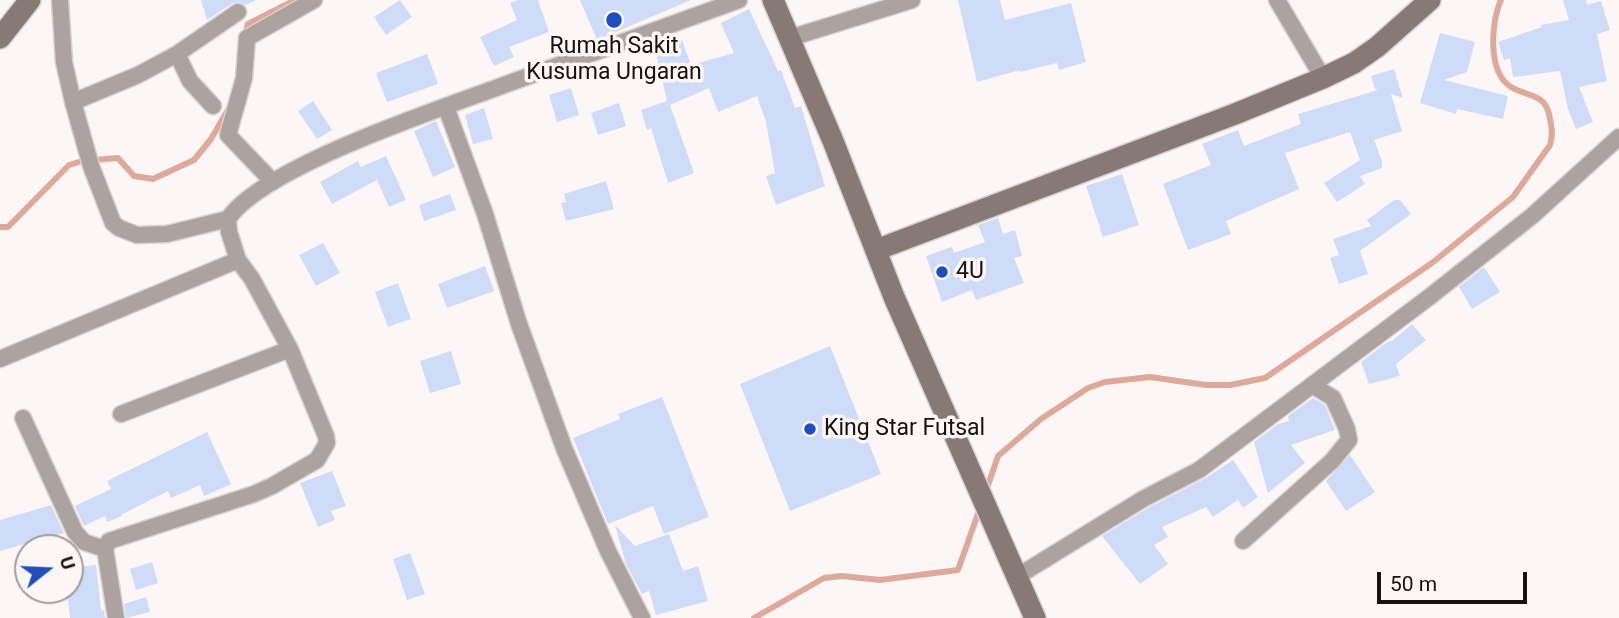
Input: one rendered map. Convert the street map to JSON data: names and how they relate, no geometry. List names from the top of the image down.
{
  "places": ["Rumah Sakit Kusuma Ungaran", "4U", "King Star Futsal"],
  "scale_bar": "50 m",
  "north": "right"
}
